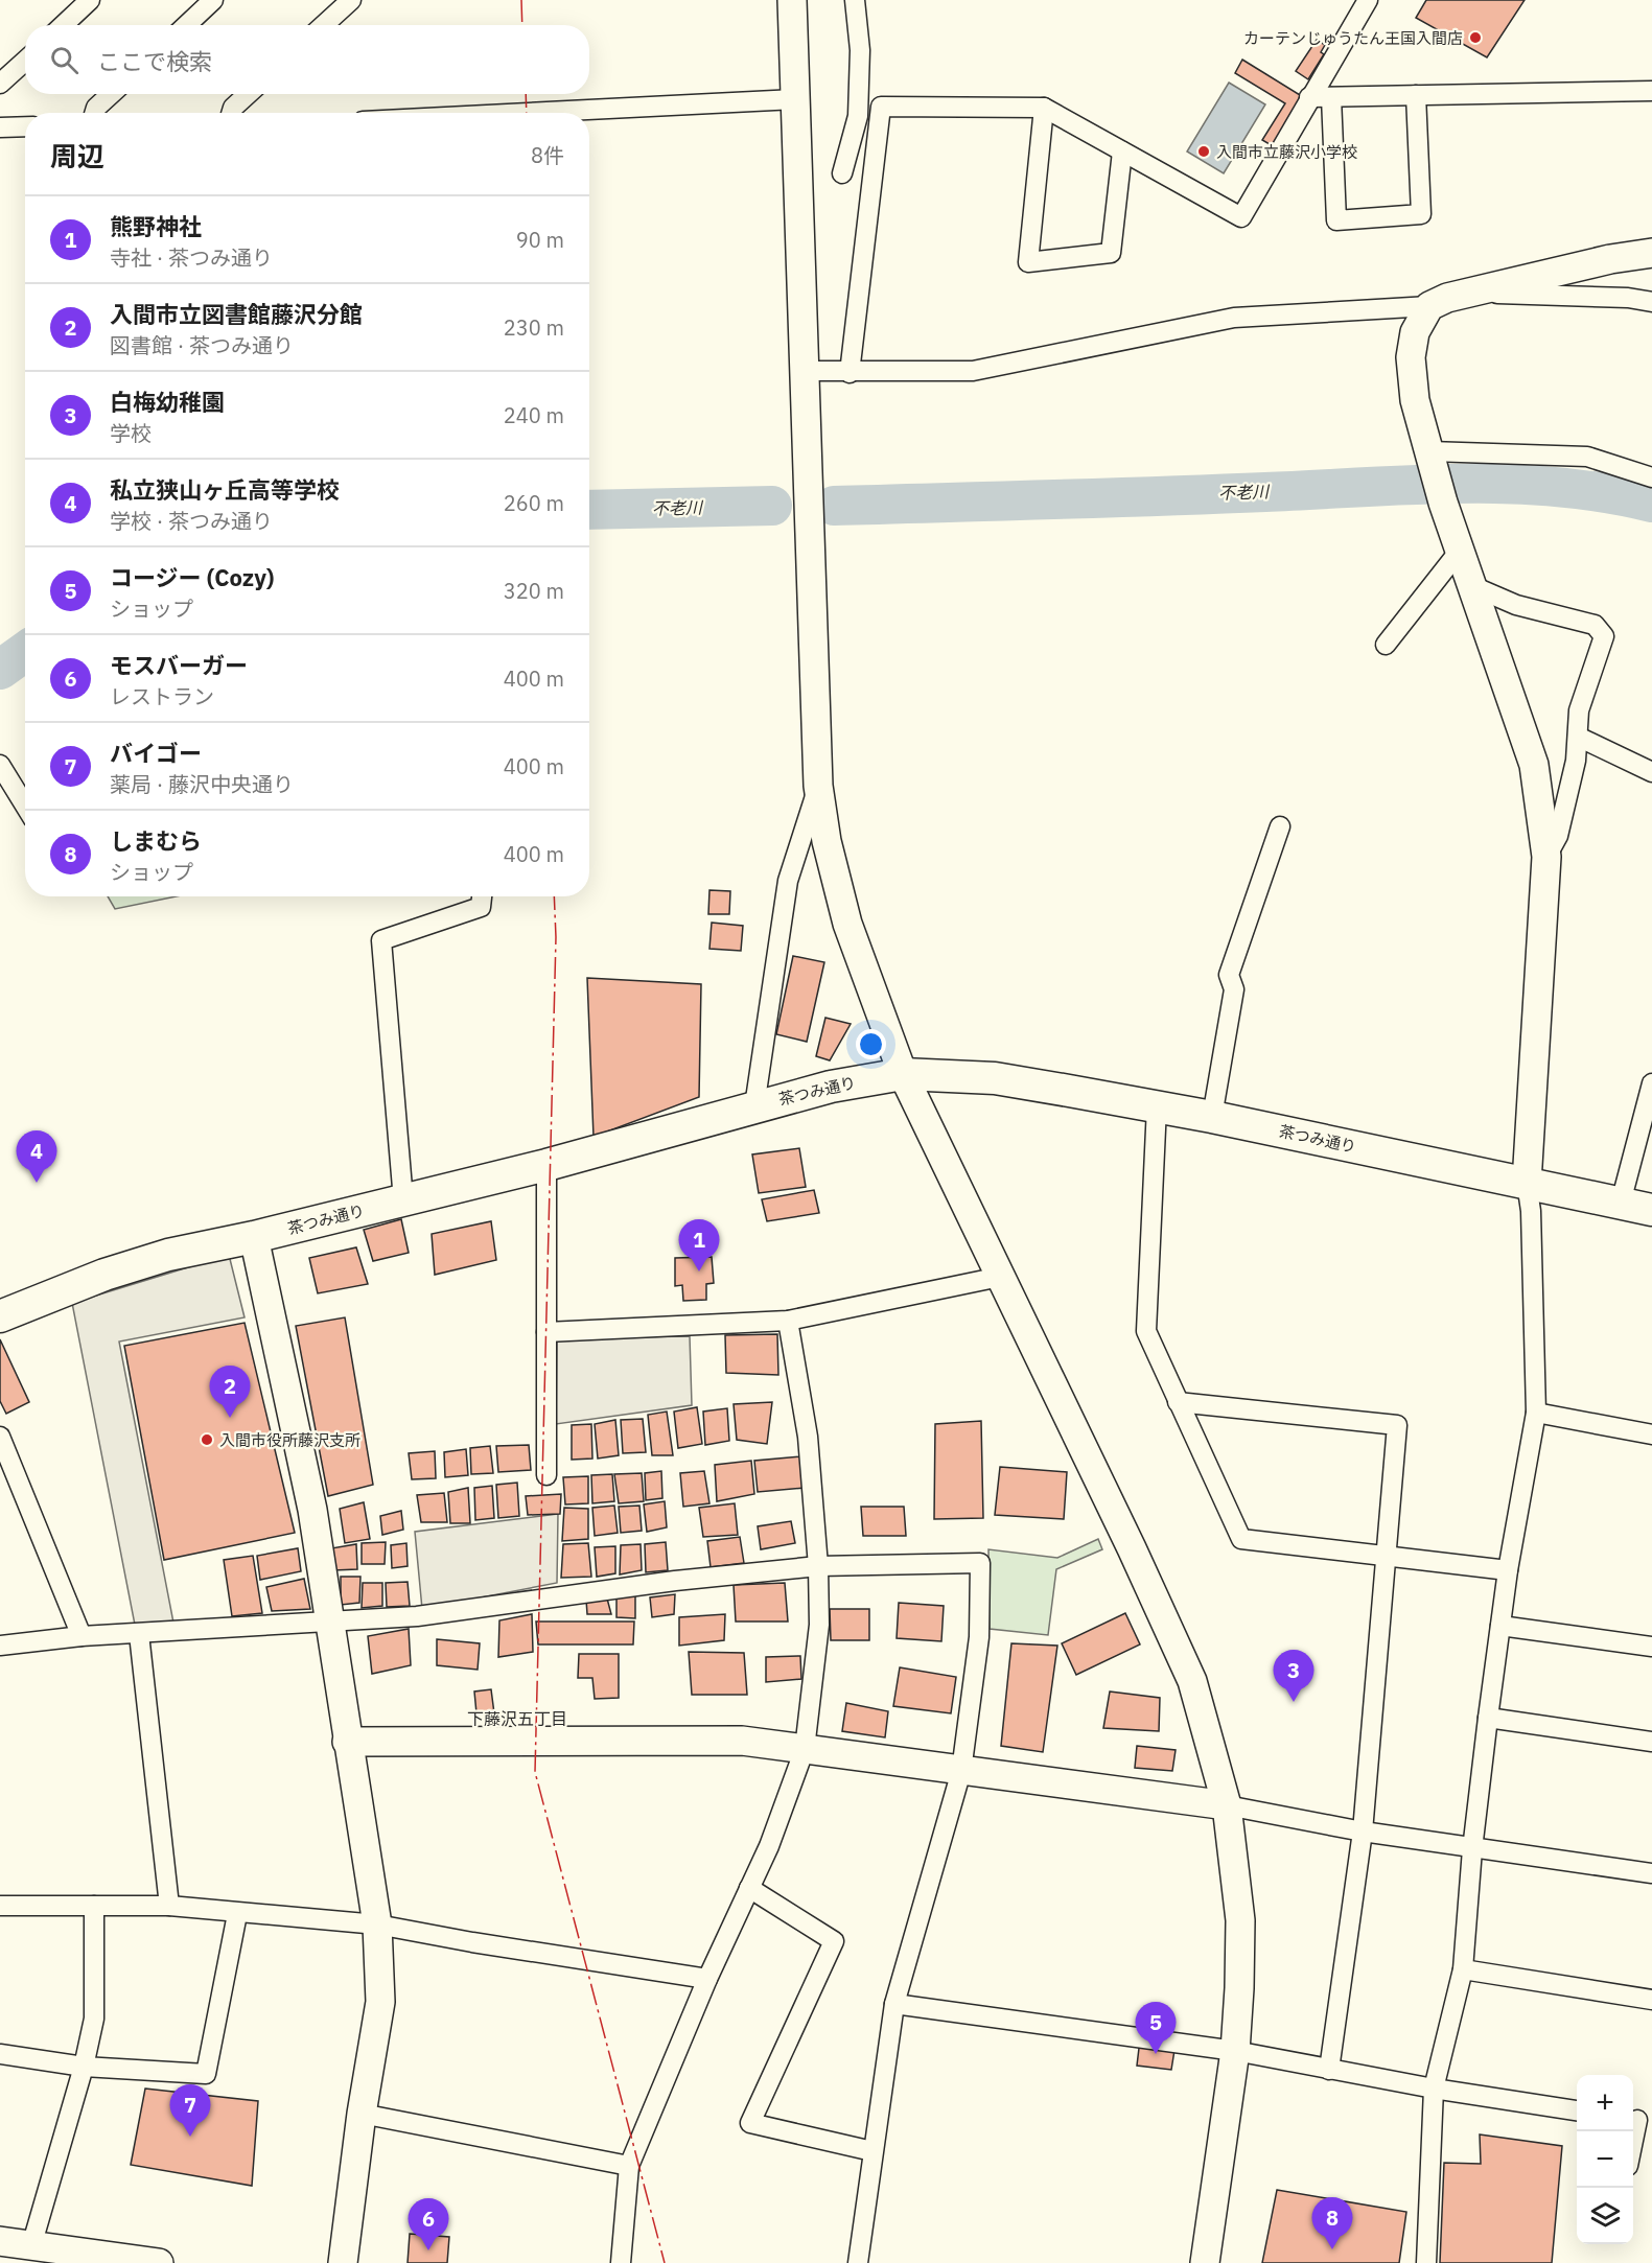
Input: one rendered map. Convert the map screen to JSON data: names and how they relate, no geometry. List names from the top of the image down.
{
  "streets": {
    "main road": ["茶つみ通り"]
  },
  "districts": ["下藤沢五丁目"],
  "water": ["不老川"],
  "places": ["カーテンじゅうたん王国入間店", "入間市立藤沢小学校", "入間市役所藤沢支所"],
  "page": {
    "search": "ここで検索",
    "heading": ["周辺", "8件"],
    "list": [
      {
        "mark": "1",
        "name": "熊野神社",
        "note": "寺社 · 茶つみ通り",
        "value": "90 m"
      },
      {
        "mark": "2",
        "name": "入間市立図書館藤沢分館",
        "note": "図書館 · 茶つみ通り",
        "value": "230 m"
      },
      {
        "mark": "3",
        "name": "白梅幼稚園",
        "note": "学校",
        "value": "240 m"
      },
      {
        "mark": "4",
        "name": "私立狭山ヶ丘高等学校",
        "note": "学校 · 茶つみ通り",
        "value": "260 m"
      },
      {
        "mark": "5",
        "name": "コージー (Cozy)",
        "note": "ショップ",
        "value": "320 m"
      },
      {
        "mark": "6",
        "name": "モスバーガー",
        "note": "レストラン",
        "value": "400 m"
      },
      {
        "mark": "7",
        "name": "バイゴー",
        "note": "薬局 · 藤沢中央通り",
        "value": "400 m"
      },
      {
        "mark": "8",
        "name": "しまむら",
        "note": "ショップ",
        "value": "400 m"
      }
    ],
    "pins": [
      "4",
      "1",
      "2",
      "3",
      "5",
      "7",
      "8",
      "6"
    ],
    "map_buttons": ["+", "−"]
  }
}
